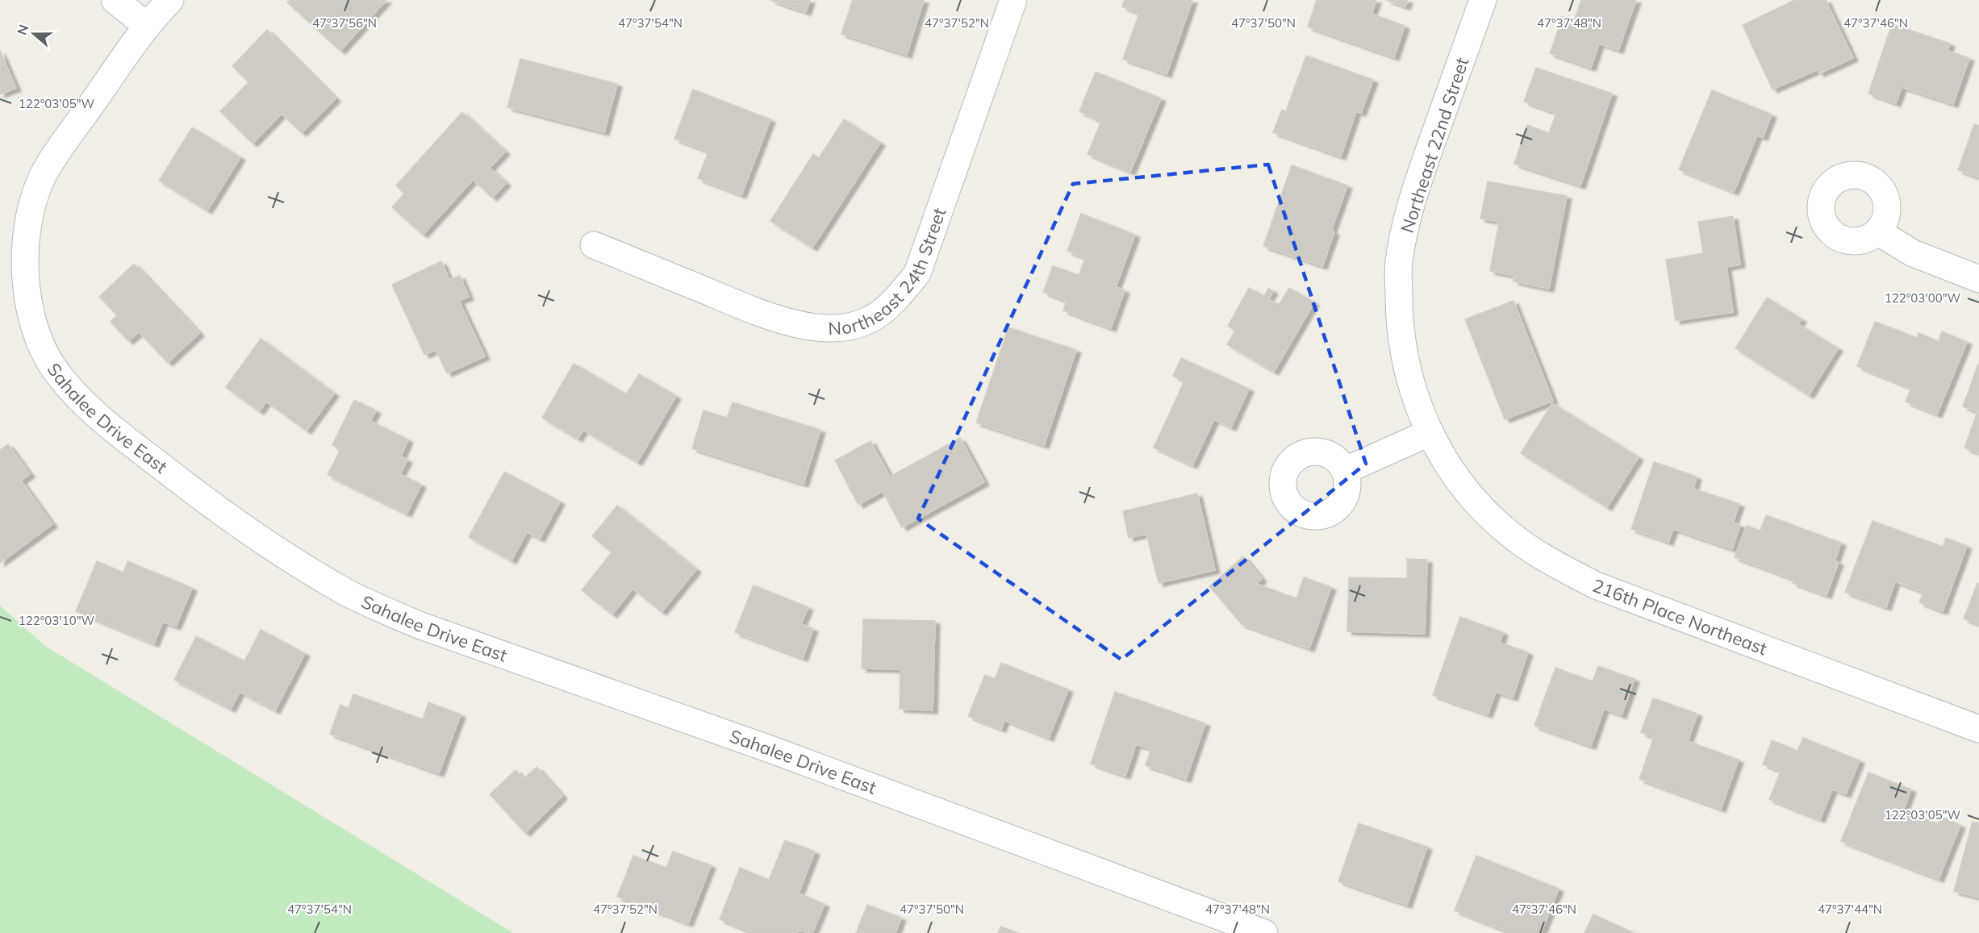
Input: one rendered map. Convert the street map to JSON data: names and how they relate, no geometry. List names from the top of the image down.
{
  "streets": {
    "street": [
      "Northeast 22nd Street",
      "Northeast 24th Street",
      "Sahalee Drive East",
      "216th Place Northeast"
    ]
  },
  "crossings": [
    ["Northeast 22nd Street", "216th Place Northeast"]
  ],
  "north": "left",
  "coordinates": [
    "47°37'56\"N",
    "47°37'54\"N",
    "47°37'52\"N",
    "47°37'50\"N",
    "47°37'48\"N",
    "47°37'46\"N",
    "122°03'05\"W",
    "122°03'00\"W",
    "122°03'10\"W",
    "47°37'44\"N"
  ]
}
